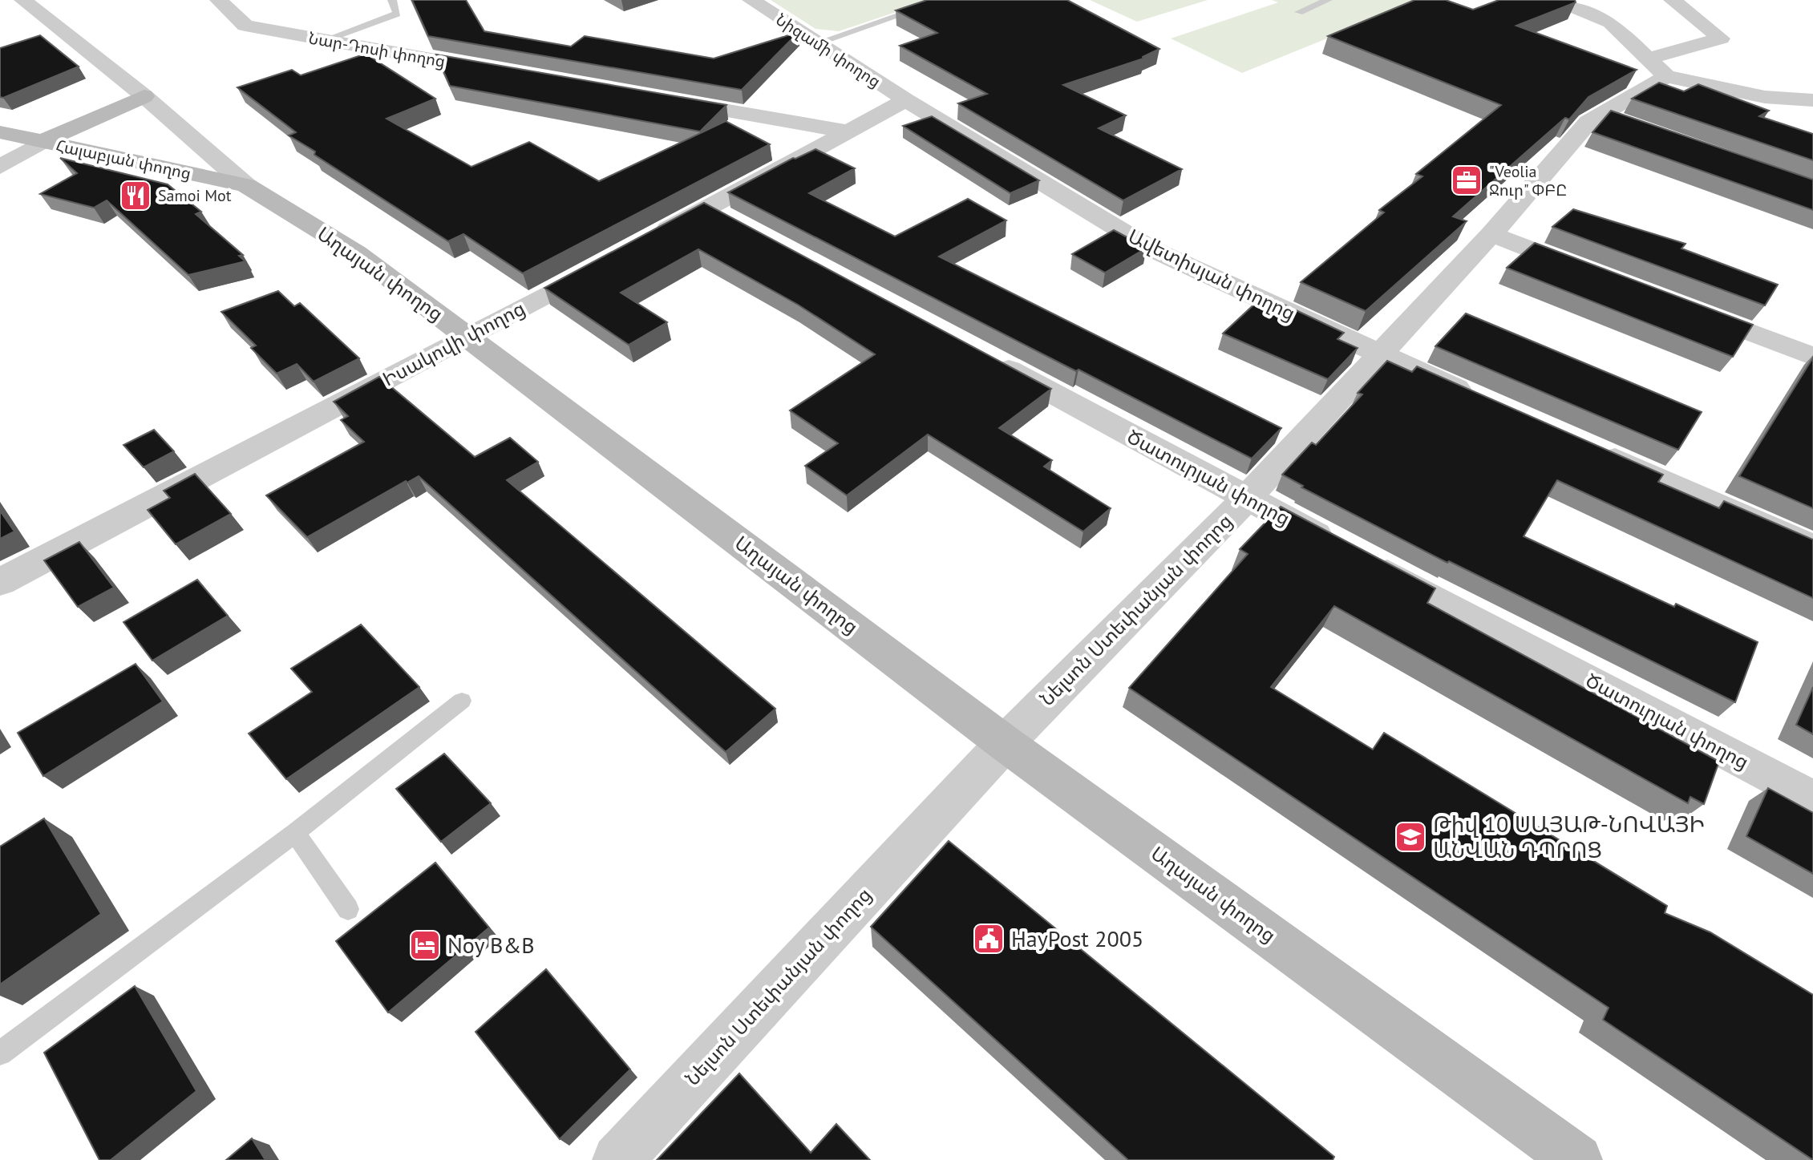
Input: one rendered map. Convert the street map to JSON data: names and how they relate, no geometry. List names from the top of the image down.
{
  "streets": {
    "main road": ["Հալաբյան փողոց", "Աղայան փողոց"],
    "street": [
      "Նար-Դոսի փողոց",
      "Նիզամի փողոց",
      "Ավետիսյան փողոց",
      "Իսակովի փողոց",
      "Ծատուրյան փողոց",
      "Նելսոն Ստեփանյան փողոց"
    ]
  },
  "crossings": [
    ["Նիզամի փողոց", "Ավետիսյան փողոց"],
    ["Հալաբյան փողոց", "Աղայան փողոց"],
    ["Աղայան փողոց", "Իսակովի փողոց"],
    ["Աղայան փողոց", "Նելսոն Ստեփանյան փողոց"],
    ["Ավետիսյան փողոց", "Նելսոն Ստեփանյան փողոց"],
    ["Ծատուրյան փողոց", "Նելսոն Ստեփանյան փողոց"]
  ],
  "places": {
    "office": ["\"Veolia Ջուր\" ՓԲԸ"],
    "restaurant": ["Samoi Mot"],
    "school or university": ["Թիվ 10 ՍԱՅԱԹ-ՆՈՎԱՅԻ ԱՆՎԱՆ ԴՊՐՈՑ"],
    "public building": ["HayPost 2005"],
    "hotel": ["Noy B&B"]
  }
}
